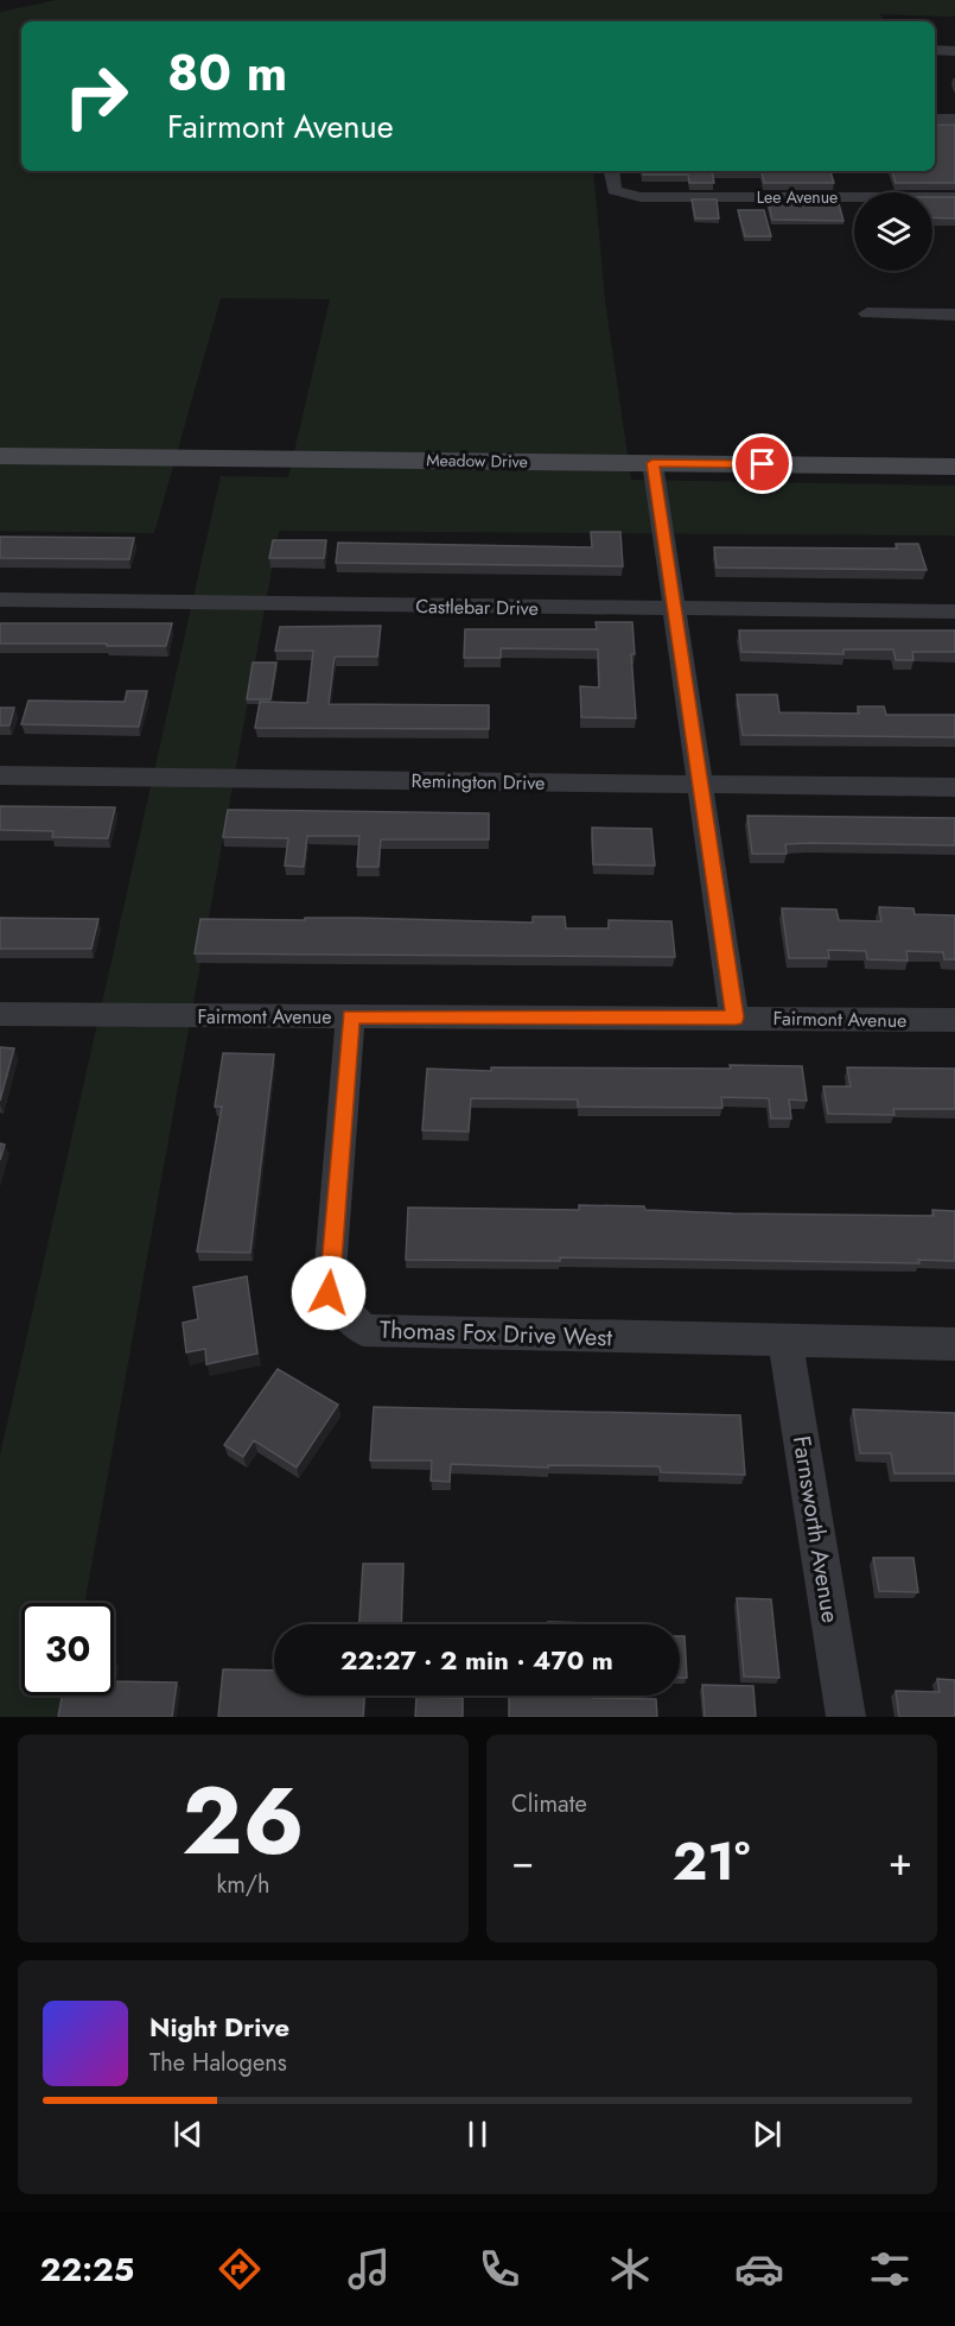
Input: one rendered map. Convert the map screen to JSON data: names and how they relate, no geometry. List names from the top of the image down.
{
  "streets": {
    "street": [
      "Lee Avenue",
      "Meadow Drive",
      "Castlebar Drive",
      "Remington Drive",
      "Fairmont Avenue",
      "Thomas Fox Drive West",
      "Farnsworth Avenue"
    ]
  },
  "crossings": [
    ["Fairmont Avenue", "Thomas Fox Drive West"],
    ["Thomas Fox Drive West", "Farnsworth Avenue"]
  ],
  "page": {
    "turn": ["80 m", "Fairmont Avenue"],
    "limit": "30",
    "trip": "22:27 · 2 min · 470 m",
    "tile": [
      ["26", "km/h"],
      "Climate"
    ],
    "heat": ["−", "21°", "+"],
    "song": ["Night Drive", "The Halogens"],
    "tabs": "22:25"
  }
}
